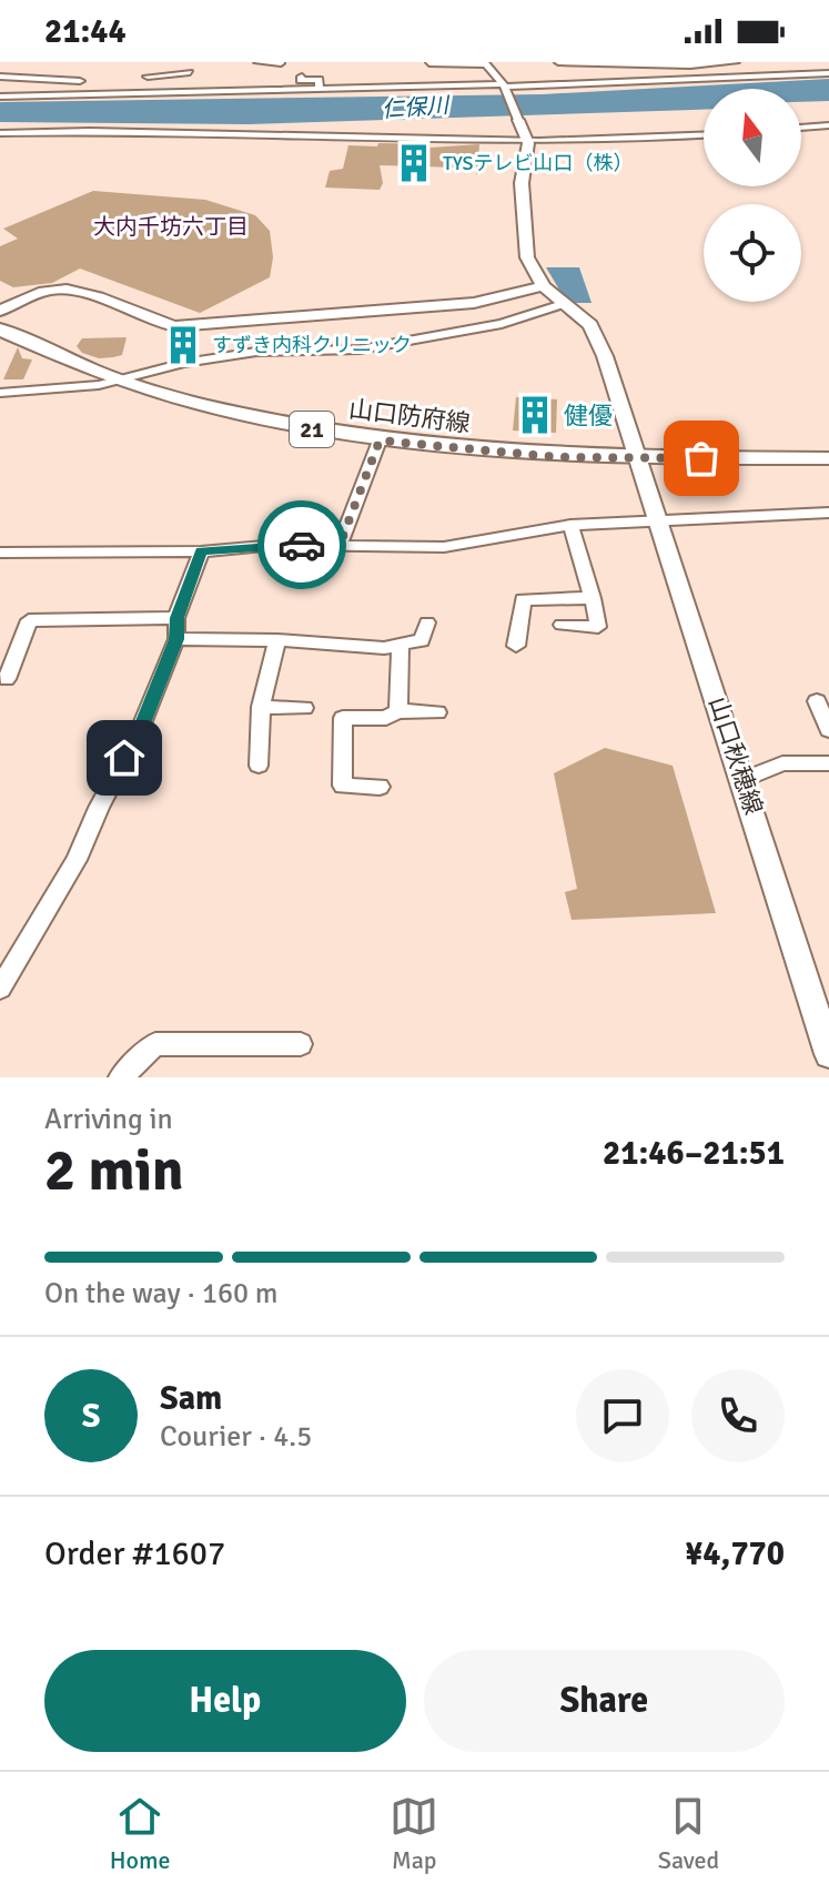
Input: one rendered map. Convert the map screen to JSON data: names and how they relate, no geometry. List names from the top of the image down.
{
  "streets": {
    "main road": ["山口防府線", "21"],
    "street": ["山口秋穂線"]
  },
  "crossings": [
    ["山口防府線", "山口秋穂線"]
  ],
  "districts": ["大内千坊六丁目"],
  "water": ["仁保川"],
  "places": {
    "building": ["TYSテレビ山口（株）", "すずき内科クリニック", "健優"]
  },
  "north": "top",
  "page": {
    "status": "21:44",
    "heading": ["2 min", "Arriving in", "21:46–21:51"],
    "panel": [
      "Sam",
      "Courier · 4.5",
      "Order #1607",
      "¥4,770"
    ],
    "bar": "On the way · 160 m",
    "round": "S",
    "buttons": ["Help", "Share"],
    "tabs": ["Home", "Map", "Saved"]
  }
}
